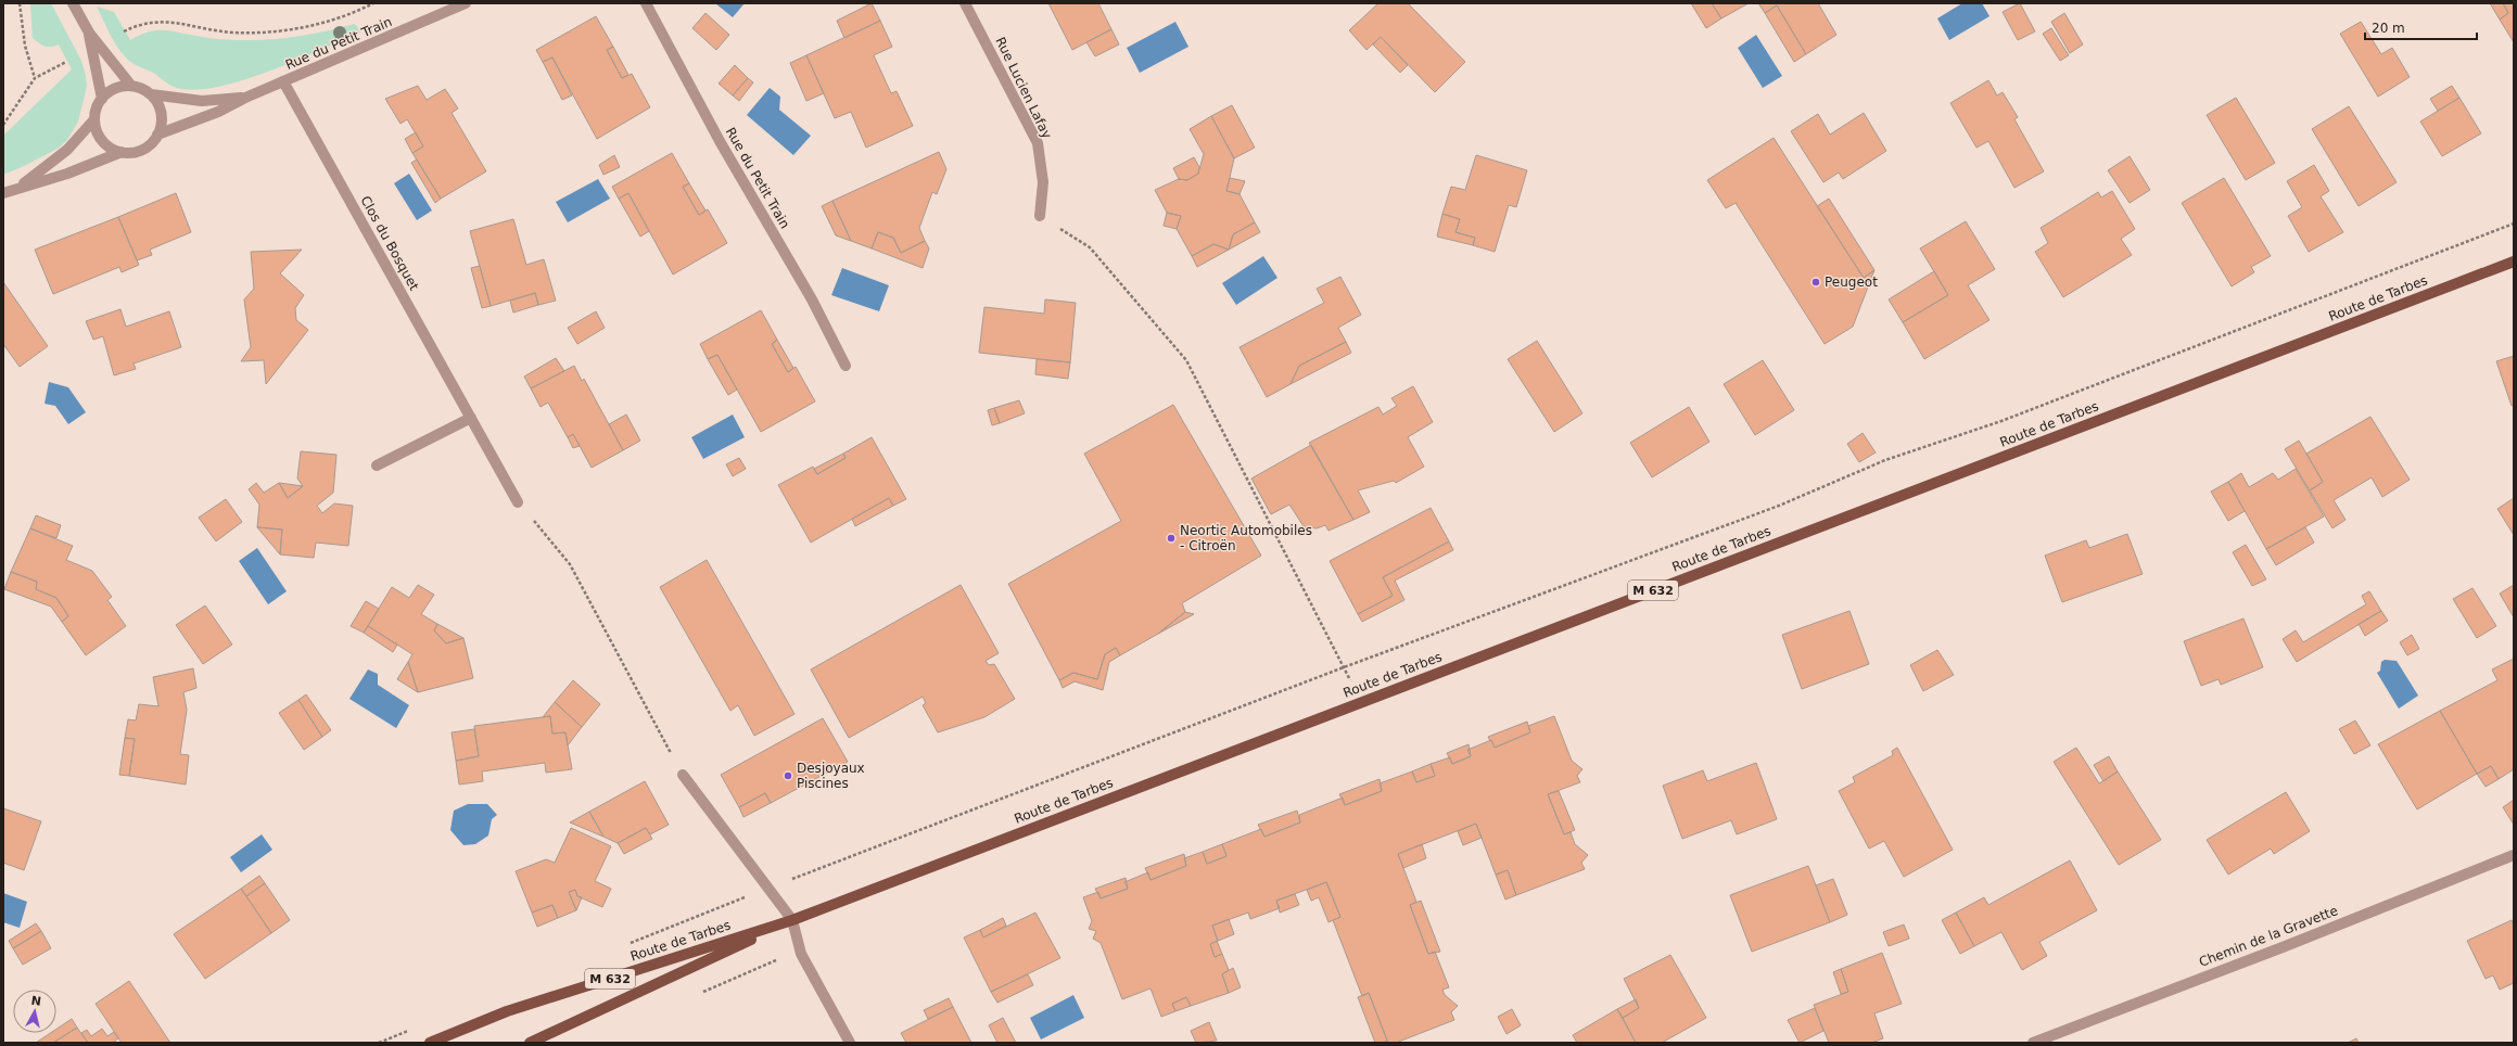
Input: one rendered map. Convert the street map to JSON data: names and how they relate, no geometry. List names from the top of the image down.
{
  "streets": {
    "main road": ["Route de Tarbes", "M 632"],
    "street": [
      "Rue du Petit Train",
      "Rue Lucien Lafay",
      "Clos du Bosquet",
      "Chemin de la Gravette"
    ]
  },
  "crossings": [
    ["Rue du Petit Train", "Clos du Bosquet"]
  ],
  "places": ["Peugeot", "Neortic Automobiles - Citroën", "Desjoyaux Piscines"],
  "scale_bar": "20 m",
  "north": "top"
}
